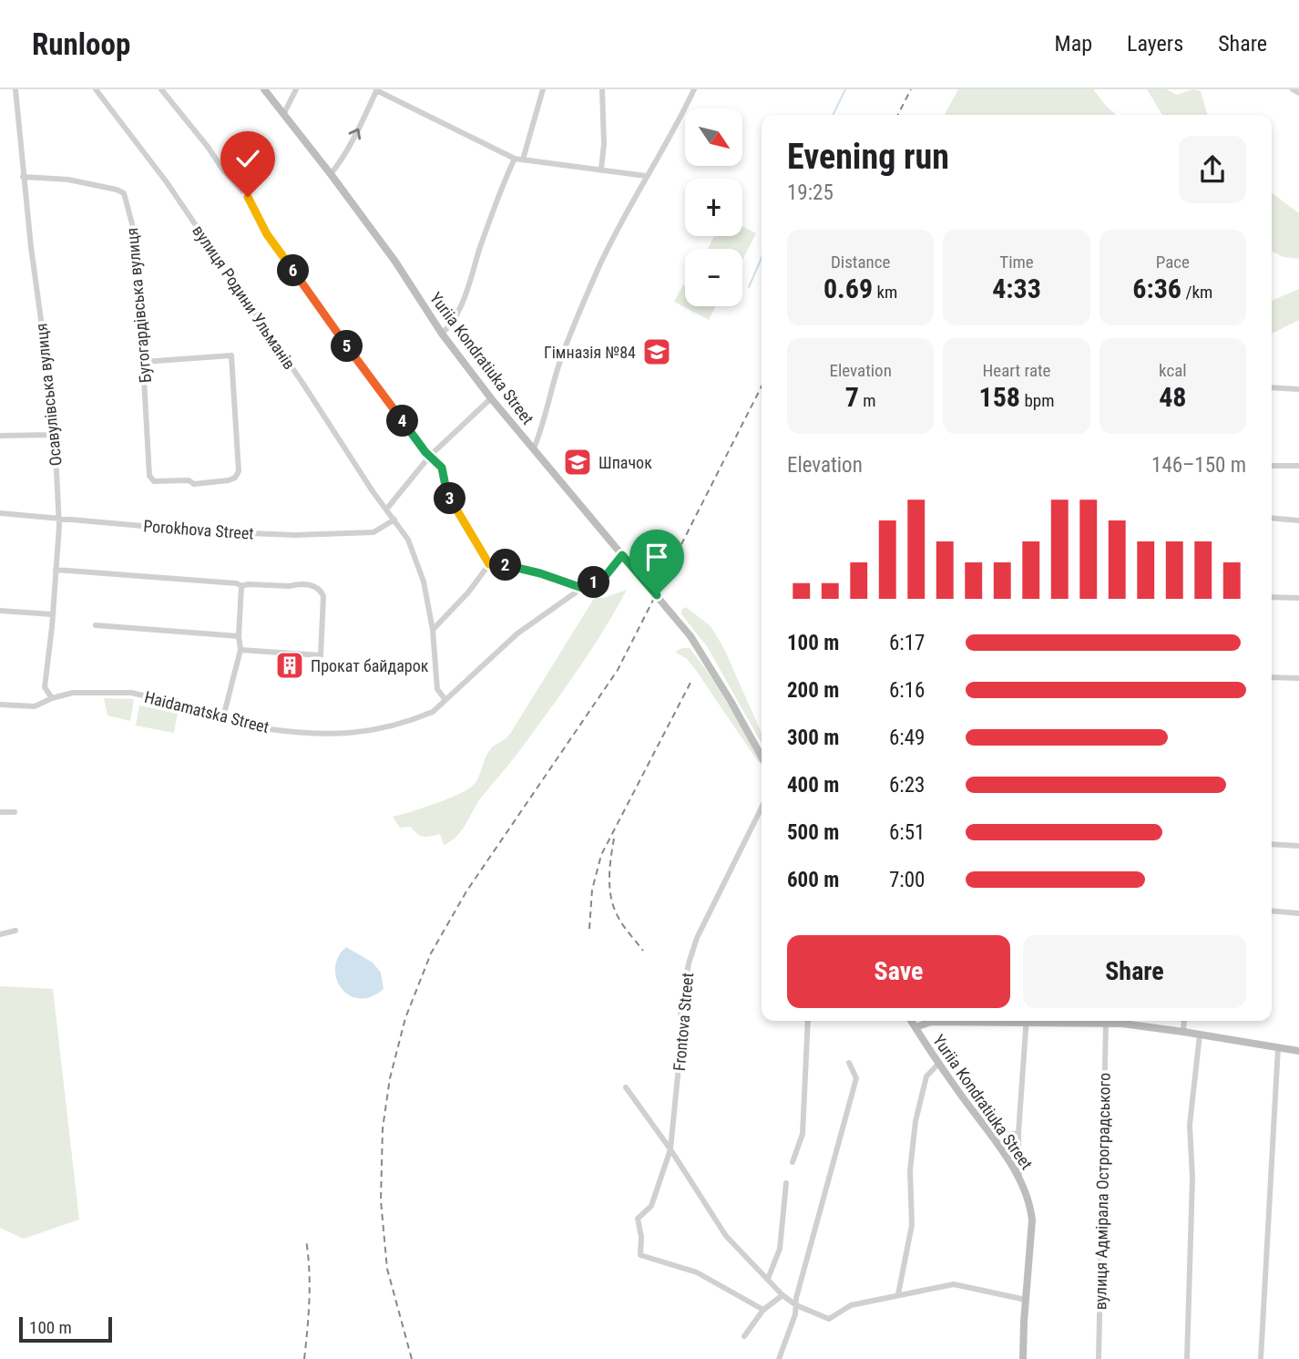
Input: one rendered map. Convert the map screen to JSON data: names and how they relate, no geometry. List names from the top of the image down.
{
  "streets": {
    "street": [
      "вулиця Родини Ульманів",
      "Бугогардівська вулиця",
      "Yuriia Kondratiuka Street",
      "Осавулівська вулиця",
      "Porokhova Street",
      "Haidamatska Street",
      "Frontova Street",
      "вулиця Адмірала Остроградського"
    ]
  },
  "crossings": [
    ["вулиця Родини Ульманів", "Porokhova Street"],
    ["вулиця Родини Ульманів", "Haidamatska Street"],
    ["Бугогардівська вулиця", "Осавулівська вулиця"],
    ["Yuriia Kondratiuka Street", "Haidamatska Street"],
    ["Осавулівська вулиця", "Porokhova Street"],
    ["Осавулівська вулиця", "Haidamatska Street"]
  ],
  "places": {
    "school or university": ["Гімназія №84", "Шпачок"],
    "building": ["Прокат байдарок"]
  },
  "scale_bar": "100 m",
  "north": "bottom right",
  "page": {
    "header": "Runloop",
    "nav": ["Map", "Layers", "Share"],
    "map_buttons": ["+", "−"],
    "heading": ["Evening run", "19:25"],
    "stats": [
      ["Distance", "0.69 km"],
      ["Time", "4:33"],
      ["Pace", "6:36 /km"],
      ["Elevation", "7 m"],
      ["Heart rate", "158 bpm"],
      ["kcal", "48"]
    ],
    "pins": [
      "6",
      "5",
      "4",
      "3",
      "2",
      "1"
    ],
    "chart": ["Elevation", "146–150 m"],
    "list": [
      {
        "name": "100 m",
        "note": "6:17"
      },
      {
        "name": "200 m",
        "note": "6:16"
      },
      {
        "name": "300 m",
        "note": "6:49"
      },
      {
        "name": "400 m",
        "note": "6:23"
      },
      {
        "name": "500 m",
        "note": "6:51"
      },
      {
        "name": "600 m",
        "note": "7:00"
      }
    ],
    "buttons": ["Save", "Share"],
    "scale": "100 m"
  }
}
